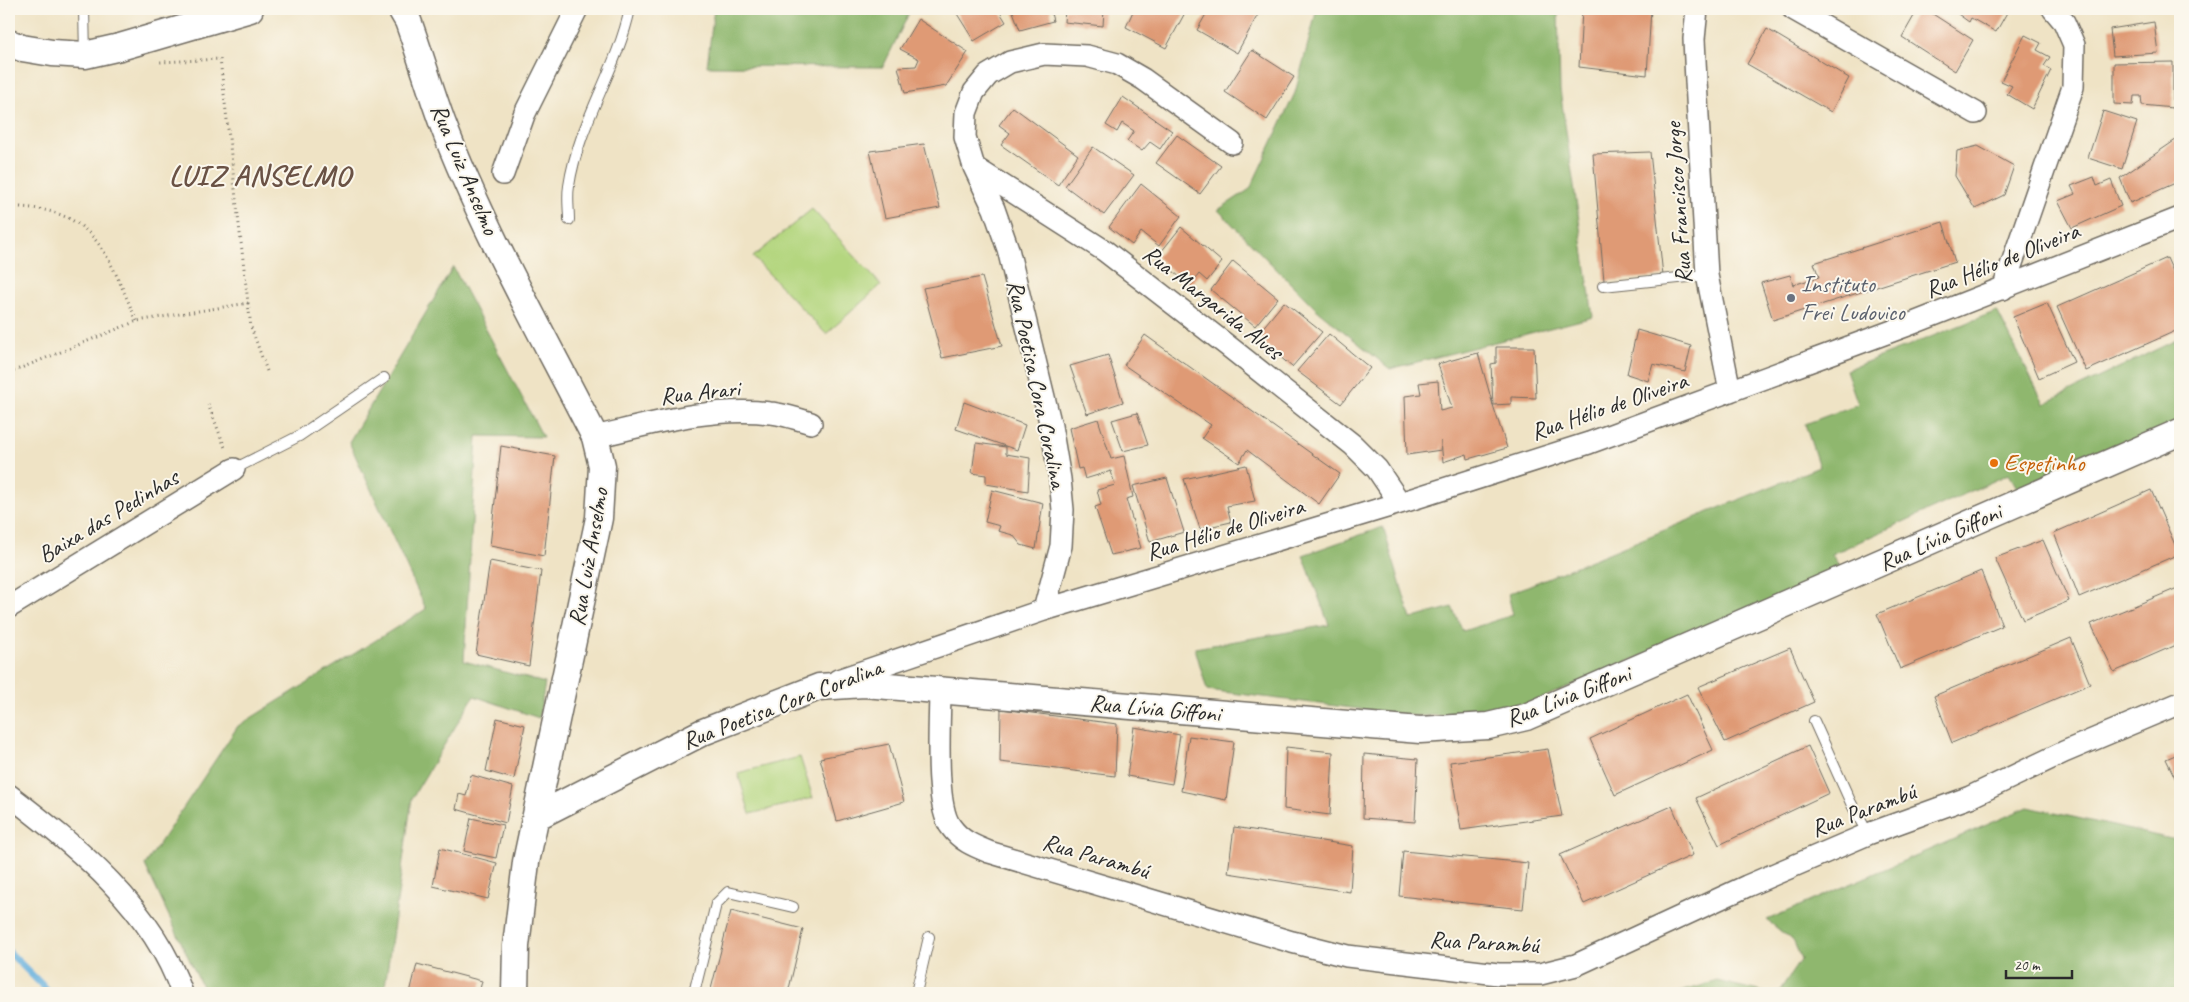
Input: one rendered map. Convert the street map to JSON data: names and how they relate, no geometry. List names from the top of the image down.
{
  "streets": {
    "street": [
      "Rua Luiz Anselmo",
      "Rua Francisco Jorge",
      "Rua Hélio de Oliveira",
      "Rua Margarida Alves",
      "Rua Poetisa Cora Coralina",
      "Rua Arari",
      "Baixa das Pedinhas",
      "Rua Lívia Giffoni",
      "Rua Parambú"
    ]
  },
  "crossings": [
    ["Rua Luiz Anselmo", "Rua Poetisa Cora Coralina"],
    ["Rua Luiz Anselmo", "Rua Arari"],
    ["Rua Francisco Jorge", "Rua Hélio de Oliveira"],
    ["Rua Hélio de Oliveira", "Rua Margarida Alves"],
    ["Rua Hélio de Oliveira", "Rua Poetisa Cora Coralina"],
    ["Rua Margarida Alves", "Rua Poetisa Cora Coralina"],
    ["Rua Poetisa Cora Coralina", "Rua Lívia Giffoni"],
    ["Rua Lívia Giffoni", "Rua Parambú"]
  ],
  "districts": ["LUIZ ANSELMO"],
  "places": ["Instituto Frei Ludovico", "Espetinho"],
  "scale_bar": "20 m"
}
